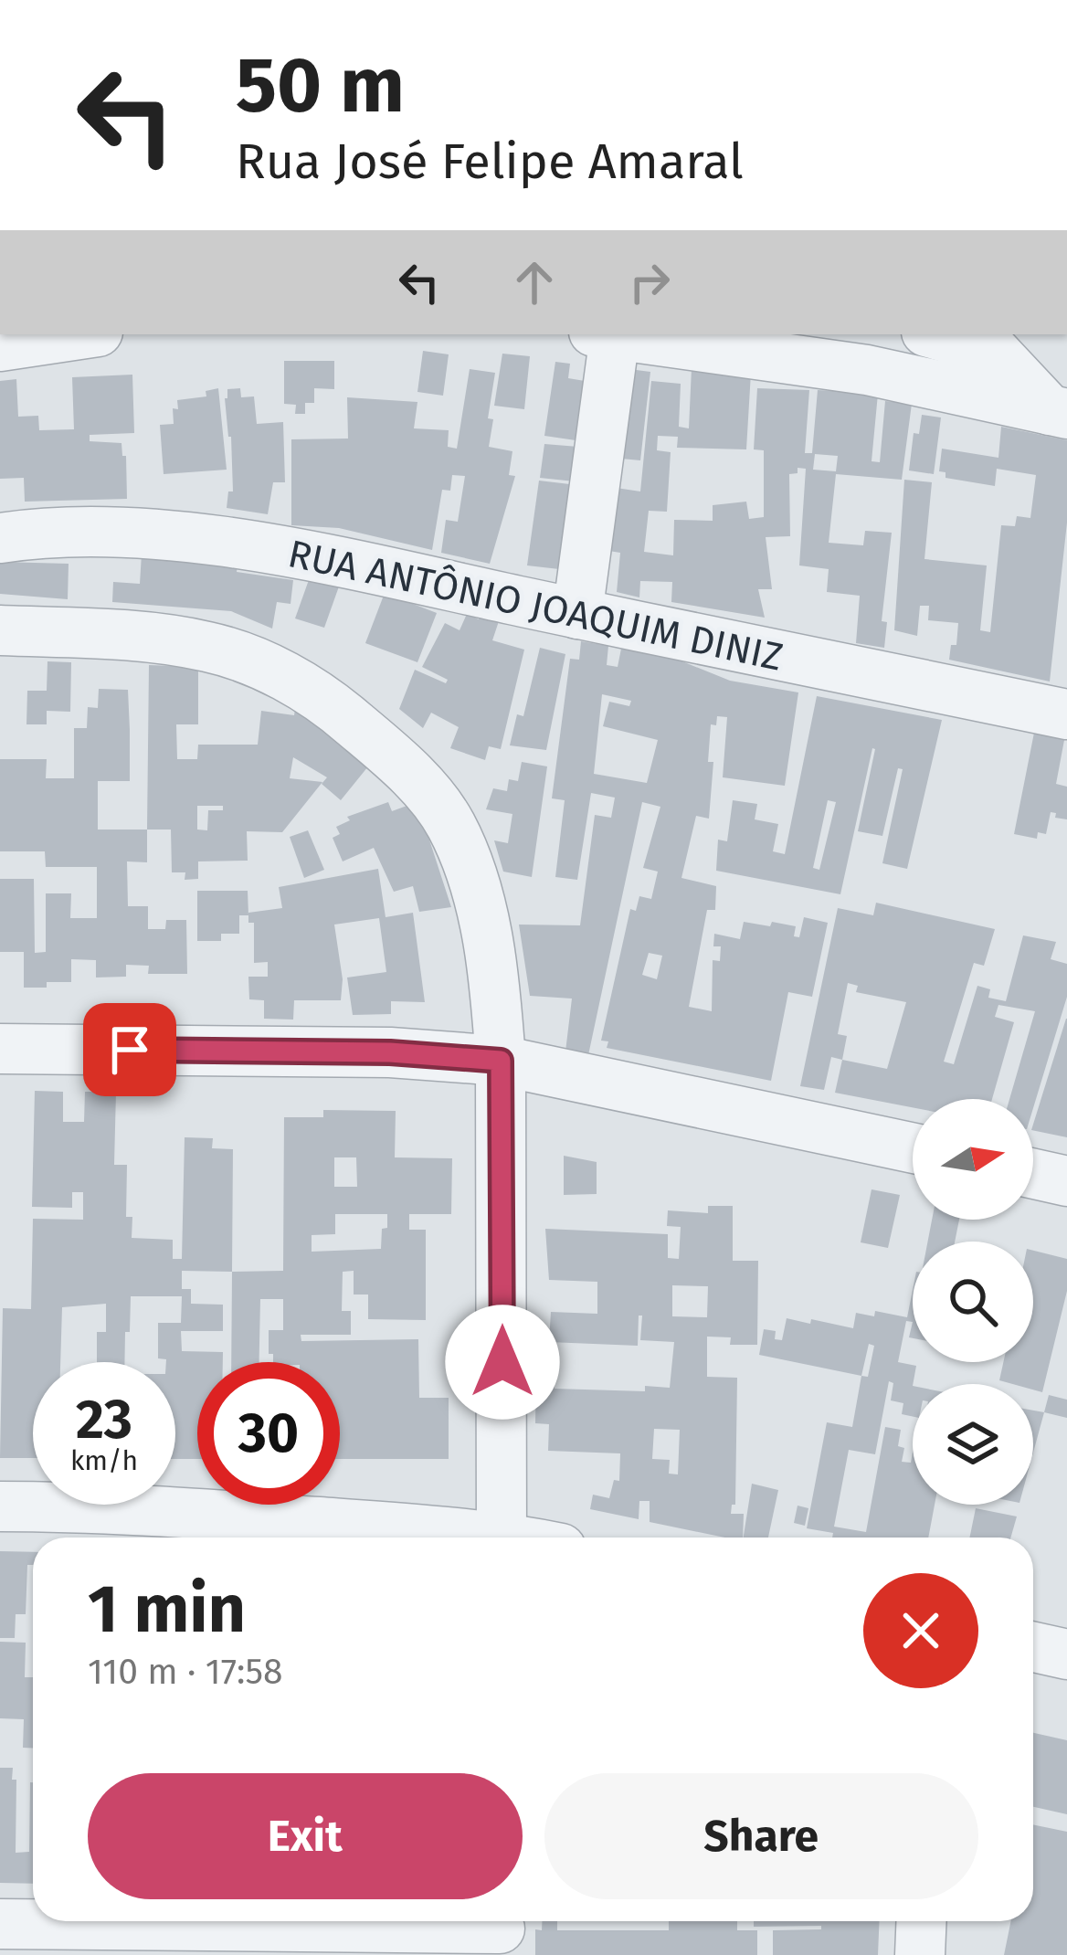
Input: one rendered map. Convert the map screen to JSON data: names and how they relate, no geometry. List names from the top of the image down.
{
  "streets": {
    "street": ["RUA ANTÔNIO JOAQUIM DINIZ"]
  },
  "north": "right",
  "page": {
    "turn": ["50 m", "Rua José Felipe Amaral"],
    "speed": "23 km/h",
    "limit": "30",
    "heading": ["1 min", "110 m · 17:58"],
    "buttons": ["Exit", "Share"]
  }
}
